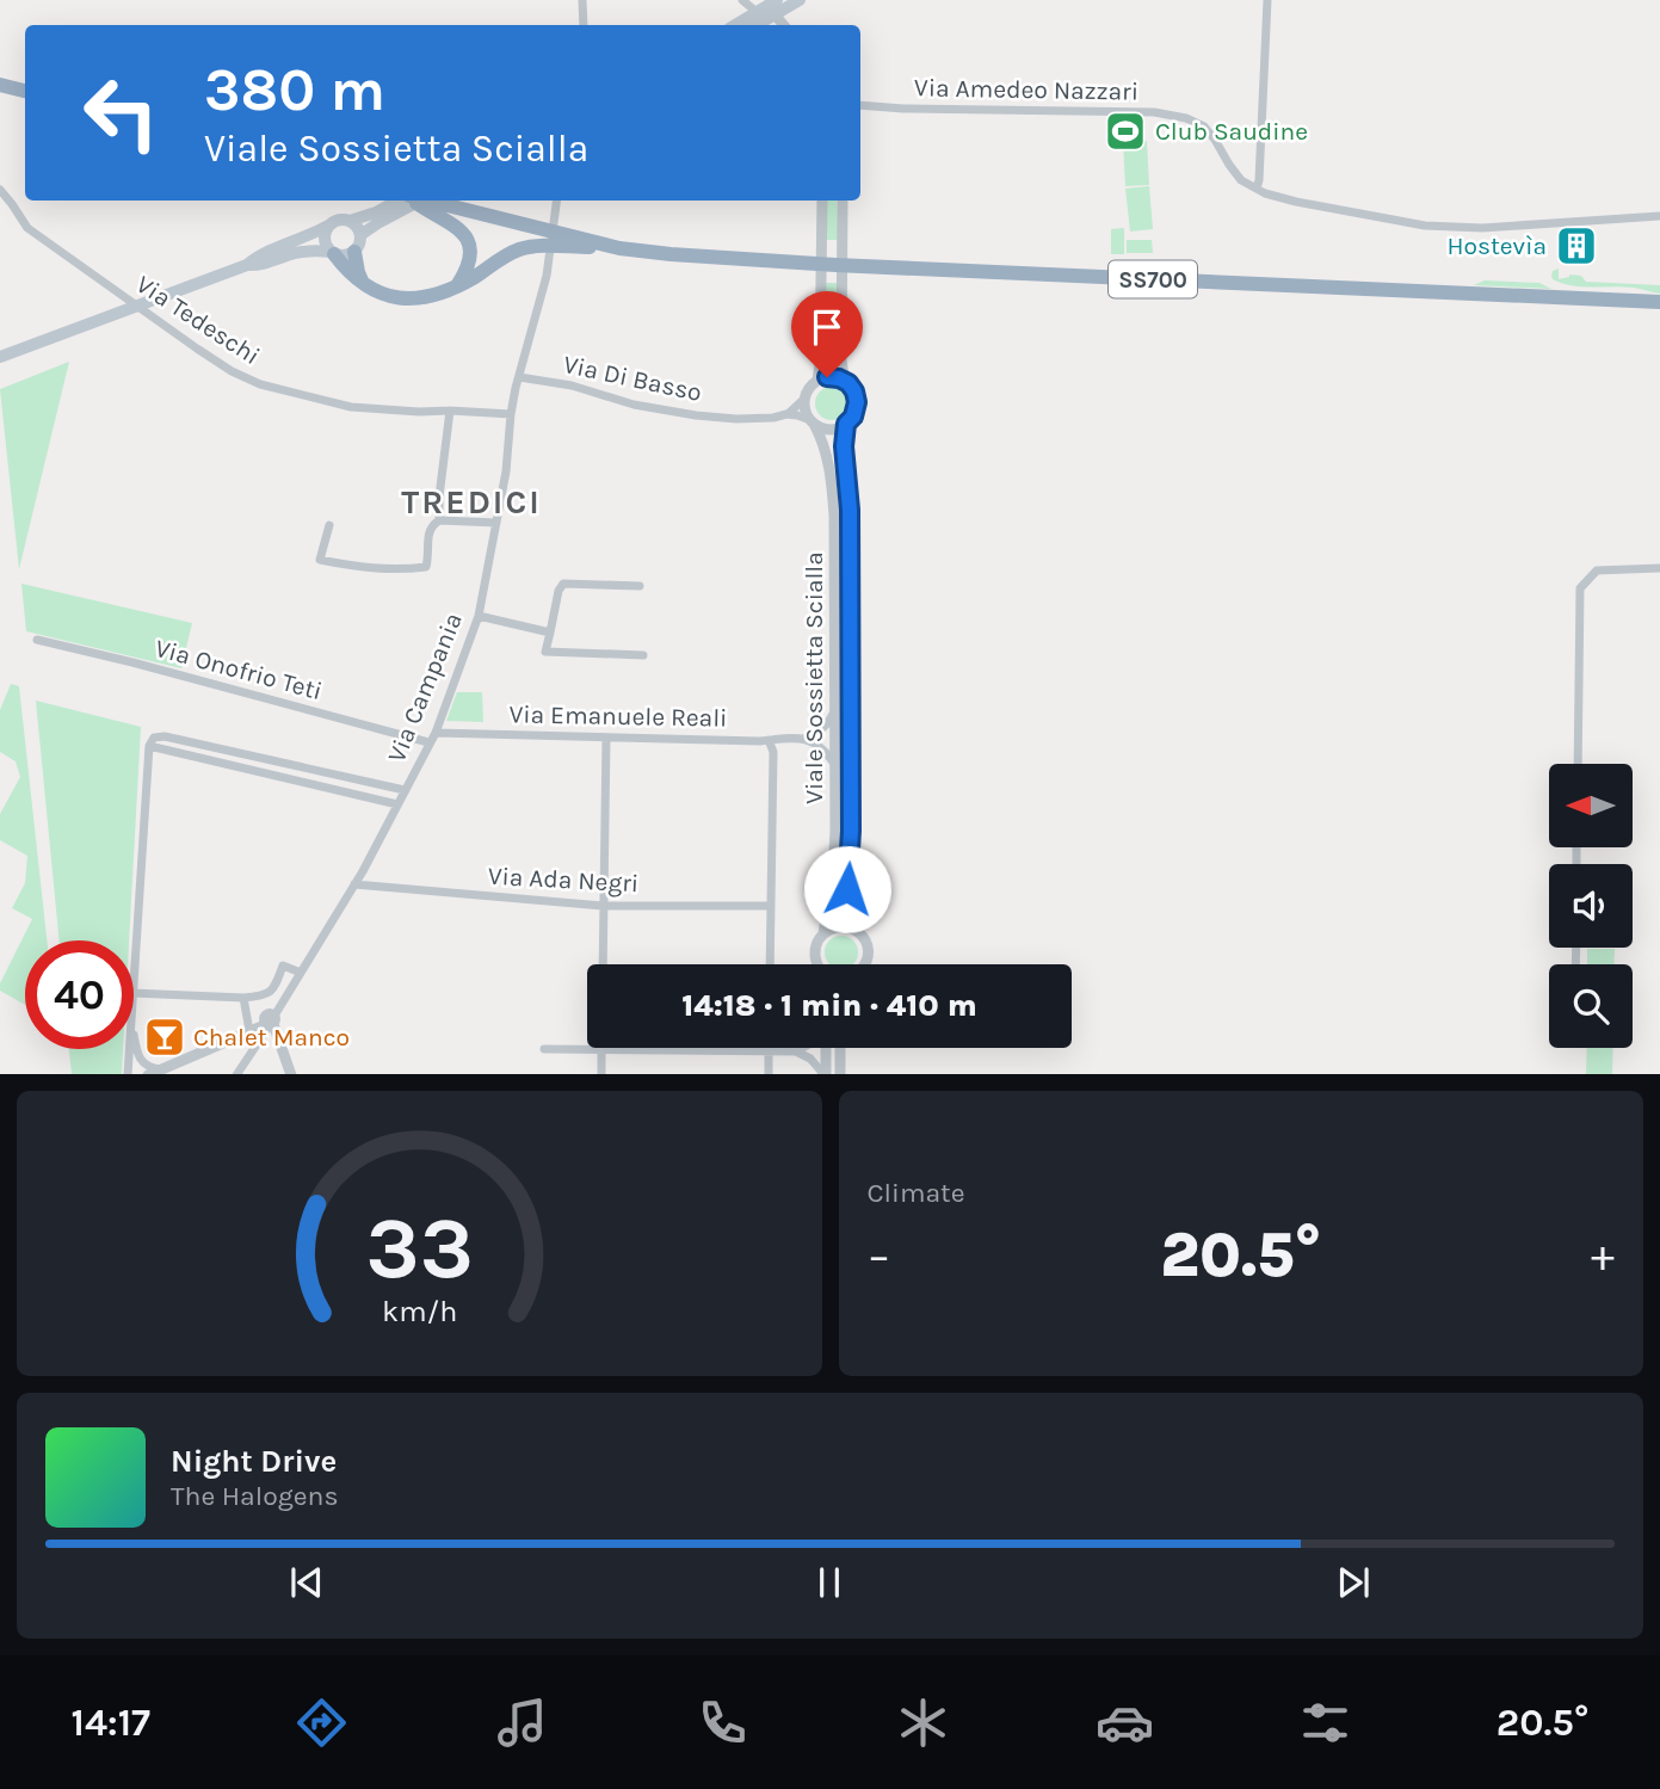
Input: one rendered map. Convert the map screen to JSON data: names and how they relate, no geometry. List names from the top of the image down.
{
  "streets": {
    "highway": ["SS700"],
    "street": [
      "Via Amedeo Nazzari",
      "Via Tedeschi",
      "Via Di Basso",
      "Via Onofrio Teti",
      "Viale Sossietta Scialla",
      "Via Campania",
      "Via Emanuele Reali",
      "Via Ada Negri"
    ]
  },
  "crossings": [
    ["Via Tedeschi", "Via Campania"],
    ["Via Di Basso", "Viale Sossietta Scialla"],
    ["Via Di Basso", "Via Campania"],
    ["Via Onofrio Teti", "Via Campania"],
    ["Via Campania", "Via Emanuele Reali"],
    ["Via Campania", "Via Ada Negri"]
  ],
  "districts": ["TREDICI"],
  "places": {
    "sports": ["Club Saudine"],
    "building": ["Hostevìa"],
    "bar": ["Chalet Manco"]
  },
  "north": "left",
  "page": {
    "turn": ["380 m", "Viale Sossietta Scialla"],
    "limit": "40",
    "trip": "14:18 · 1 min · 410 m",
    "tile": "Climate",
    "heat": ["−", "20.5°", "+"],
    "song": ["Night Drive", "The Halogens"],
    "tabs": ["14:17", "20.5°"],
    "gauge": ["33", "km/h"]
  }
}
